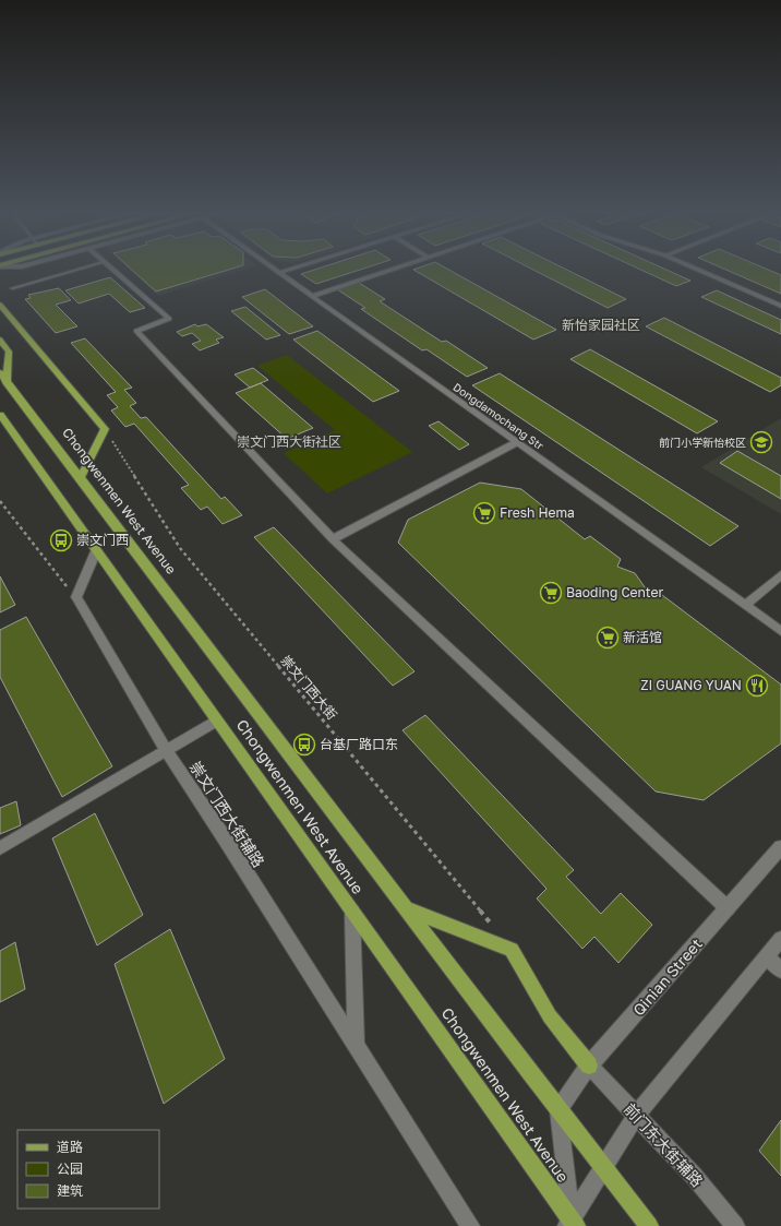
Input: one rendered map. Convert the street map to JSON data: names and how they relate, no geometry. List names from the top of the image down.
{
  "streets": {
    "main road": ["Chongwenmen West Avenue"],
    "street": [
      "Dongdamochang Str",
      "崇文门西大街辅路",
      "Qinian Street",
      "前门东大街辅路"
    ],
    "path": ["崇文门西大街"]
  },
  "crossings": [
    ["Chongwenmen West Avenue", "Qinian Street"],
    ["Qinian Street", "前门东大街辅路"]
  ],
  "districts": ["新怡家园社区", "崇文门西大街社区"],
  "places": {
    "school or university": ["前门小学新怡校区"],
    "supermarket": ["Fresh Hema", "Baoding Center", "新活馆"],
    "bus stop": ["崇文门西", "台基厂路口东"],
    "restaurant": ["ZI GUANG YUAN"]
  },
  "legend": ["道路", "公园", "建筑"]
}
